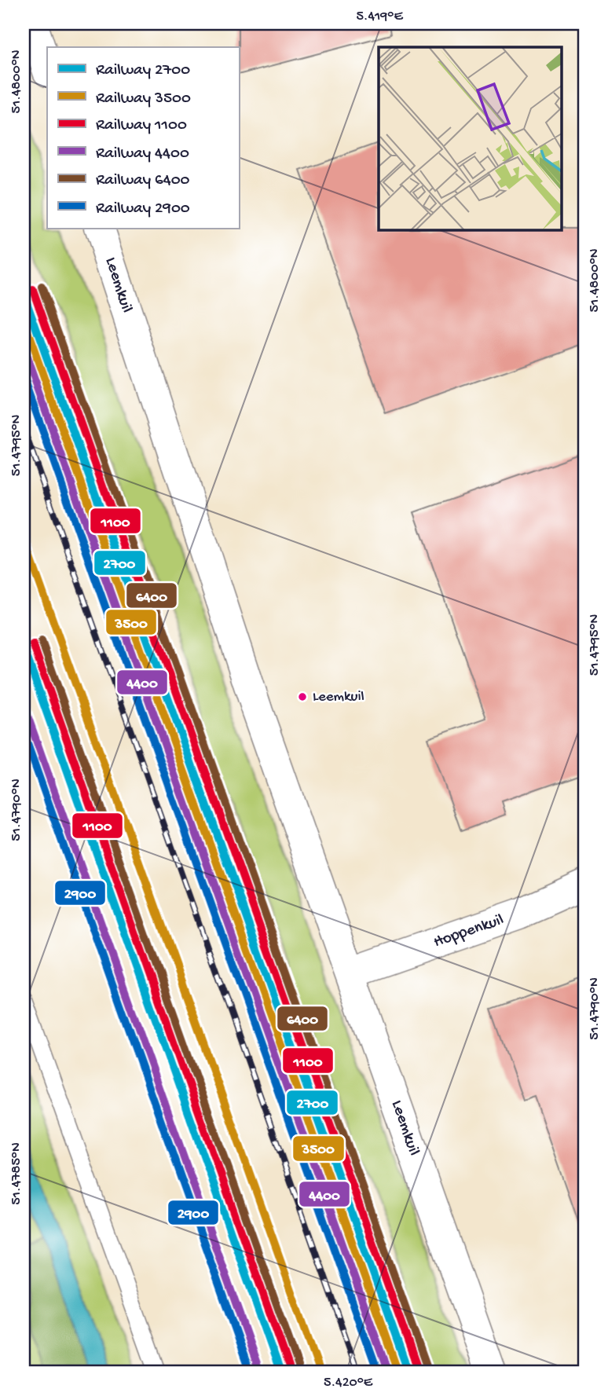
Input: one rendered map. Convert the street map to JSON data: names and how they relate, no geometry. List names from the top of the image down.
{
  "streets": {
    "street": ["Leemkuil", "Hoppenkuil"]
  },
  "crossings": [
    ["Leemkuil", "Hoppenkuil"]
  ],
  "places": ["Leemkuil"],
  "lines": [
    "rail line 6400",
    "rail line 1100",
    "rail line 2700",
    "rail line 3500",
    "rail line 4400",
    "rail line 2900"
  ],
  "legend": [
    "Railway 2700",
    "Railway 3500",
    "Railway 1100",
    "Railway 4400",
    "Railway 6400",
    "Railway 2900"
  ],
  "coordinates": [
    "5.419°E",
    "51.4800°N",
    "51.4795°N",
    "51.4790°N",
    "51.4785°N",
    "5.420°E"
  ]
}
